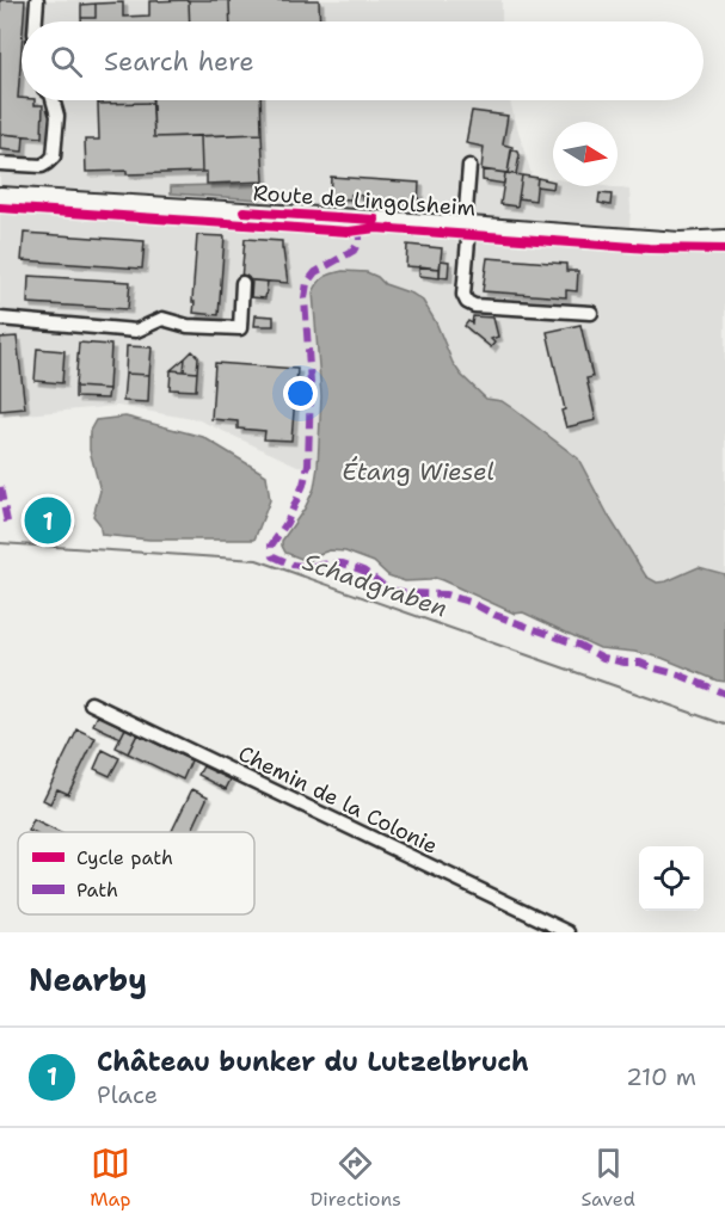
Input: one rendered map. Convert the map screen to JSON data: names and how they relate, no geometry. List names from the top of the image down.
{
  "streets": {
    "main road": ["Route de Lingolsheim"],
    "street": ["Chemin de la Colonie"]
  },
  "water": ["Étang Wiesel", "Schadgraben"],
  "legend": ["Cycle path", "Path"],
  "north": "right",
  "page": {
    "search": "Search here",
    "pins": "1",
    "heading": "Nearby",
    "list": [
      {
        "mark": "1",
        "name": "Château bunker du Lutzelbruch",
        "note": "Place",
        "value": "210 m"
      }
    ],
    "nav": ["Map", "Directions", "Saved"]
  }
}
